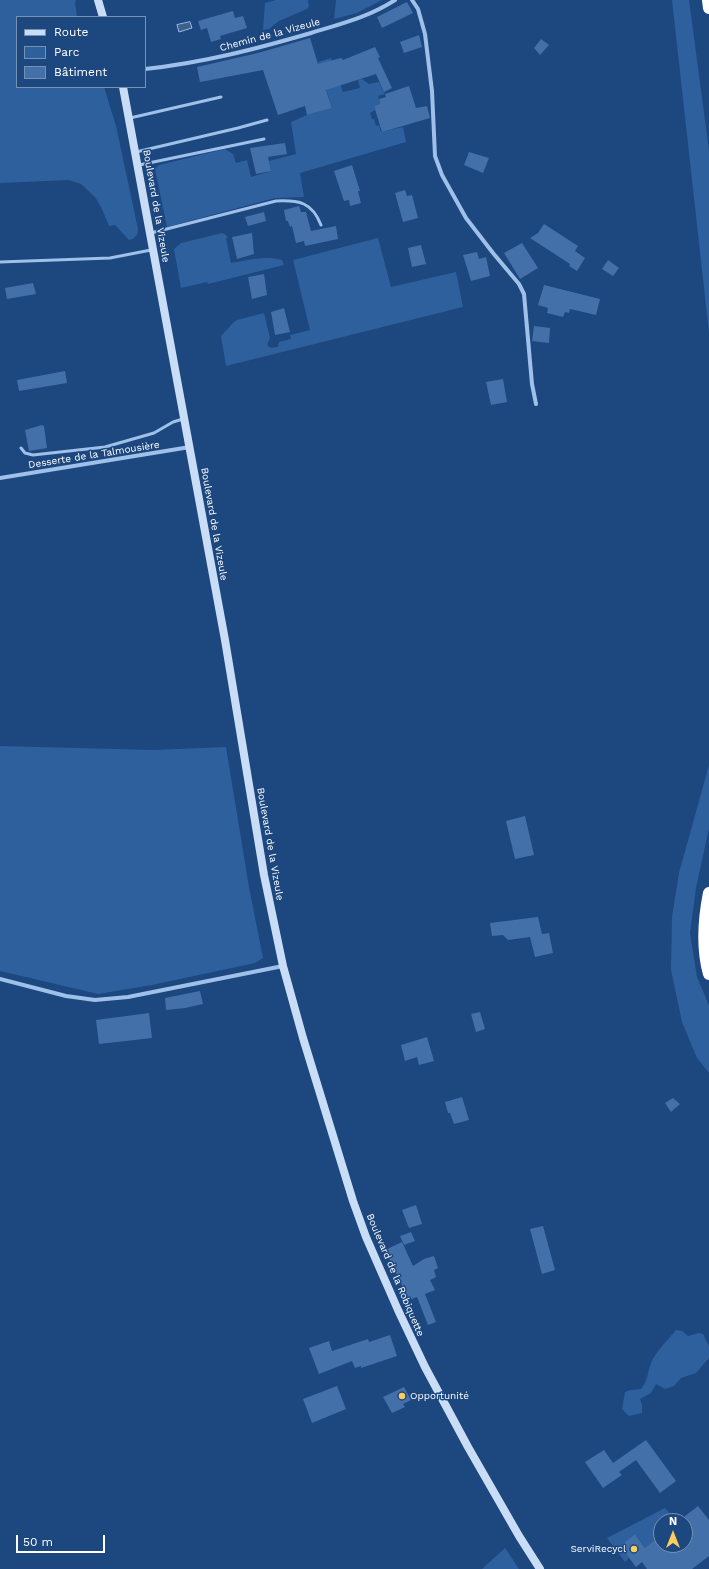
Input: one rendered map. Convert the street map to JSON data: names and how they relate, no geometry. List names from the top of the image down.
{
  "streets": {
    "main road": ["Boulevard de la Vizeule", "Boulevard de la Robiquette"],
    "street": ["Chemin de la Vizeule", "Desserte de la Talmousière"]
  },
  "crossings": [
    ["Boulevard de la Vizeule", "Desserte de la Talmousière"],
    ["Boulevard de la Vizeule", "Boulevard de la Robiquette"]
  ],
  "places": ["Opportunité", "ServiRecycl"],
  "legend": ["Route", "Parc", "Bâtiment"],
  "scale_bar": "50 m",
  "north": "top"
}
